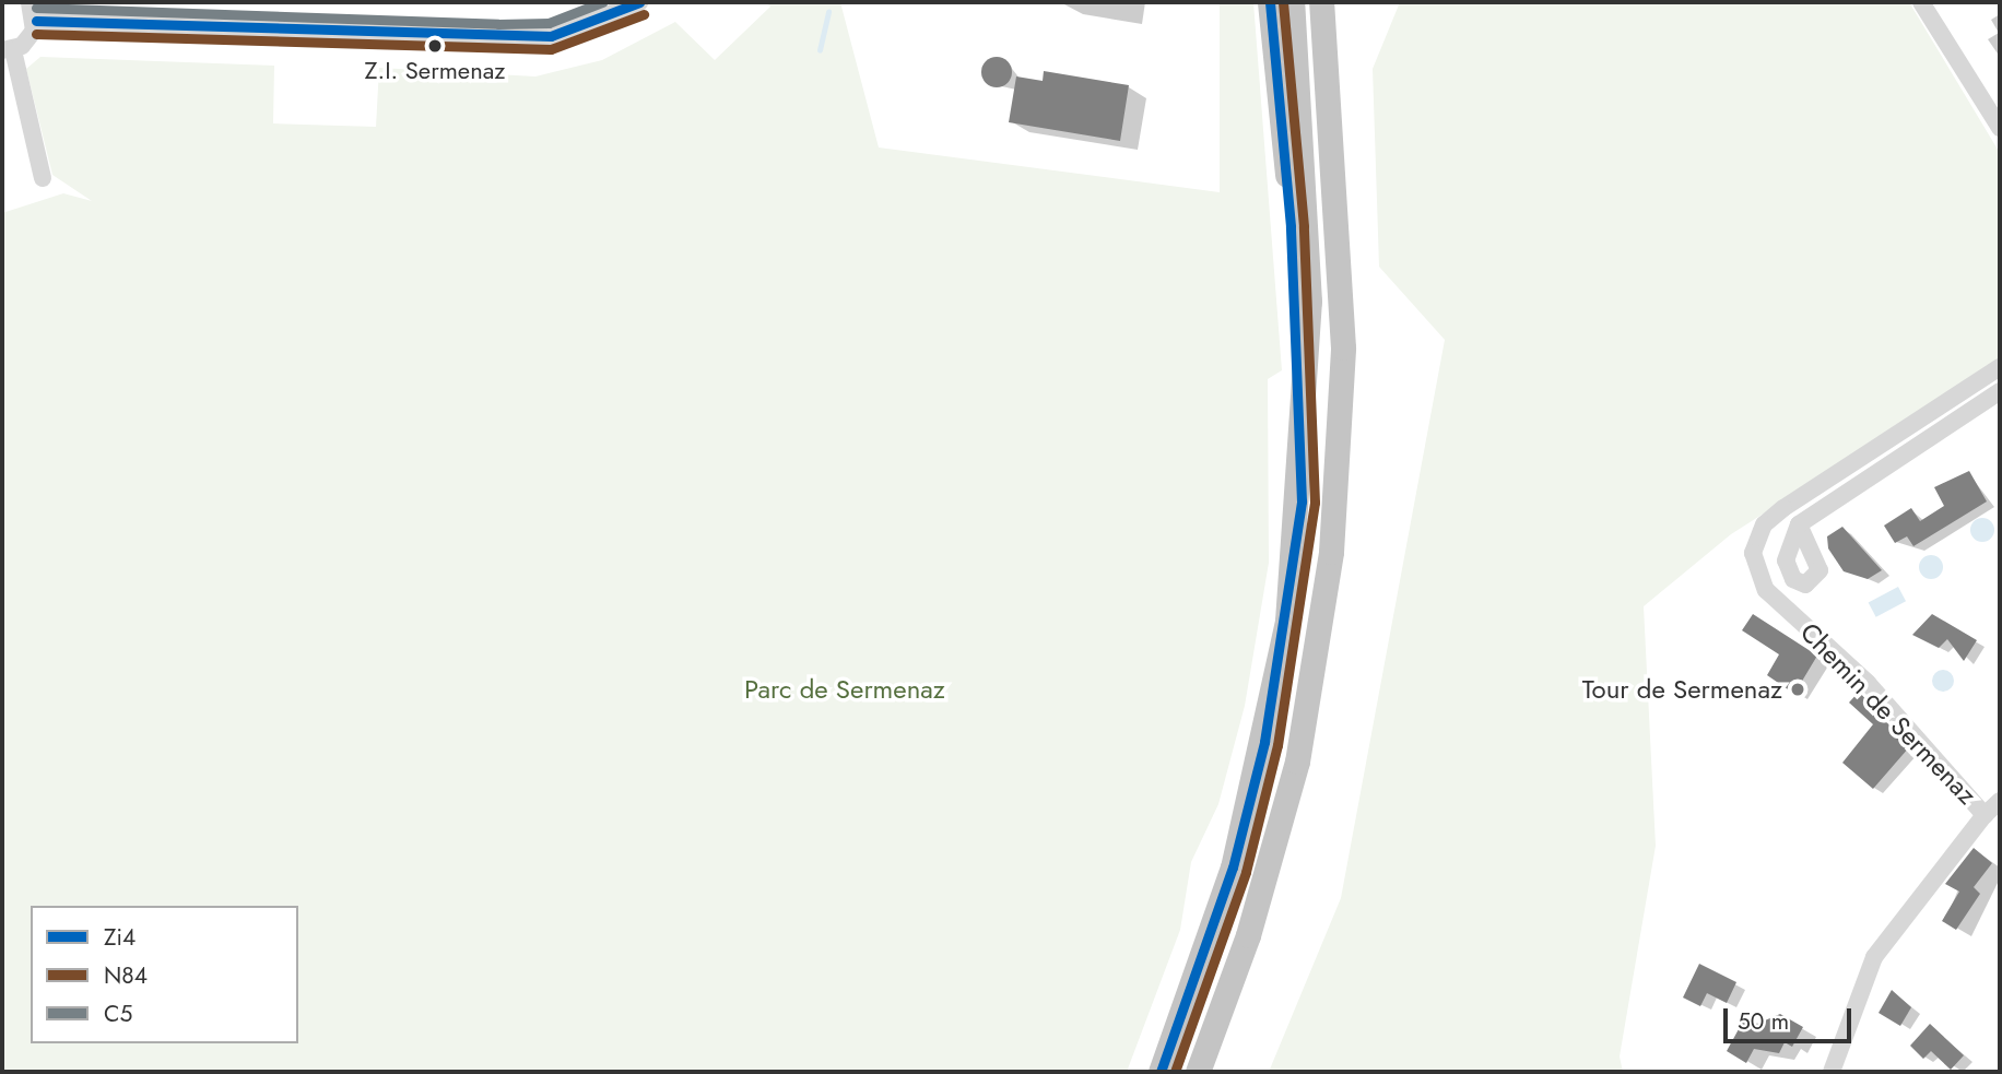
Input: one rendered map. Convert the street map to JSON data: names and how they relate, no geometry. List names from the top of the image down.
{
  "streets": {
    "street": ["Chemin de Sermenaz"]
  },
  "parks": ["Parc de Sermenaz"],
  "places": ["Z.I. Sermenaz", "Tour de Sermenaz"],
  "lines": ["transit line Zi4", "transit line N84", "transit line C5"],
  "legend": ["Zi4", "N84", "C5"],
  "scale_bar": "50 m"
}
